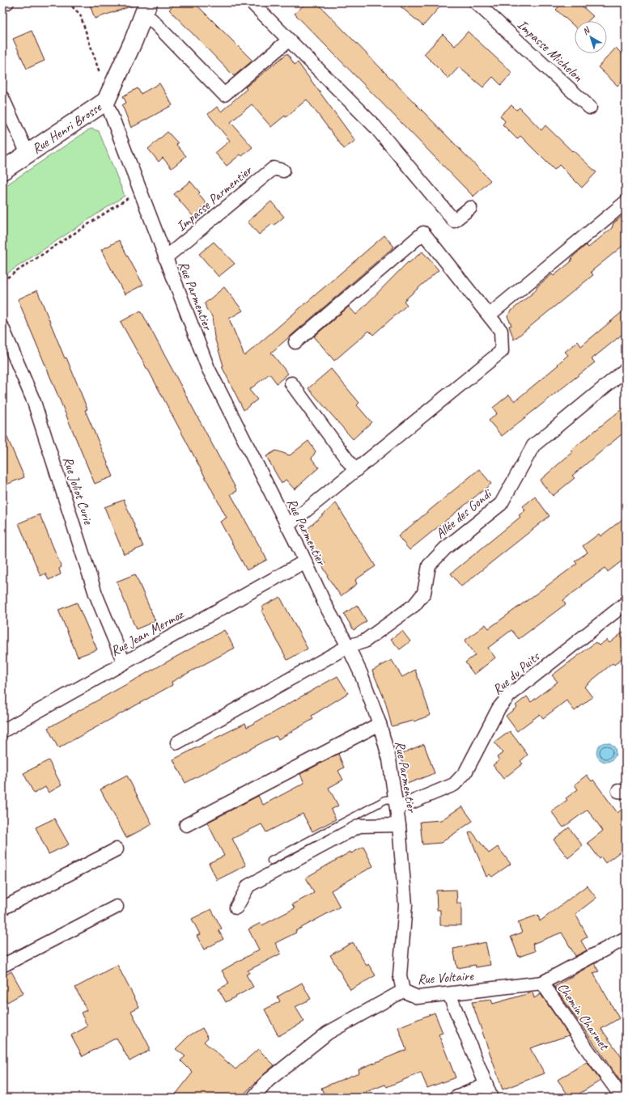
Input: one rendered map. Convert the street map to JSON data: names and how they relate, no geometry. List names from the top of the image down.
{
  "streets": {
    "street": [
      "Impasse Michelon",
      "Rue Henri Brosse",
      "Impasse Parmentier",
      "Rue Parmentier",
      "Rue Joliot Curie",
      "Allée des Gondi",
      "Rue Jean Mermoz",
      "Rue du Puits",
      "Rue Voltaire",
      "Chemin Charmet"
    ]
  },
  "crossings": [
    ["Rue Henri Brosse", "Rue Parmentier"],
    ["Impasse Parmentier", "Rue Parmentier"],
    ["Rue Parmentier", "Allée des Gondi"],
    ["Rue Parmentier", "Rue Jean Mermoz"],
    ["Rue Parmentier", "Rue du Puits"],
    ["Rue Parmentier", "Rue Voltaire"],
    ["Rue Joliot Curie", "Rue Jean Mermoz"],
    ["Rue Voltaire", "Chemin Charmet"]
  ],
  "north": "top left"
}
